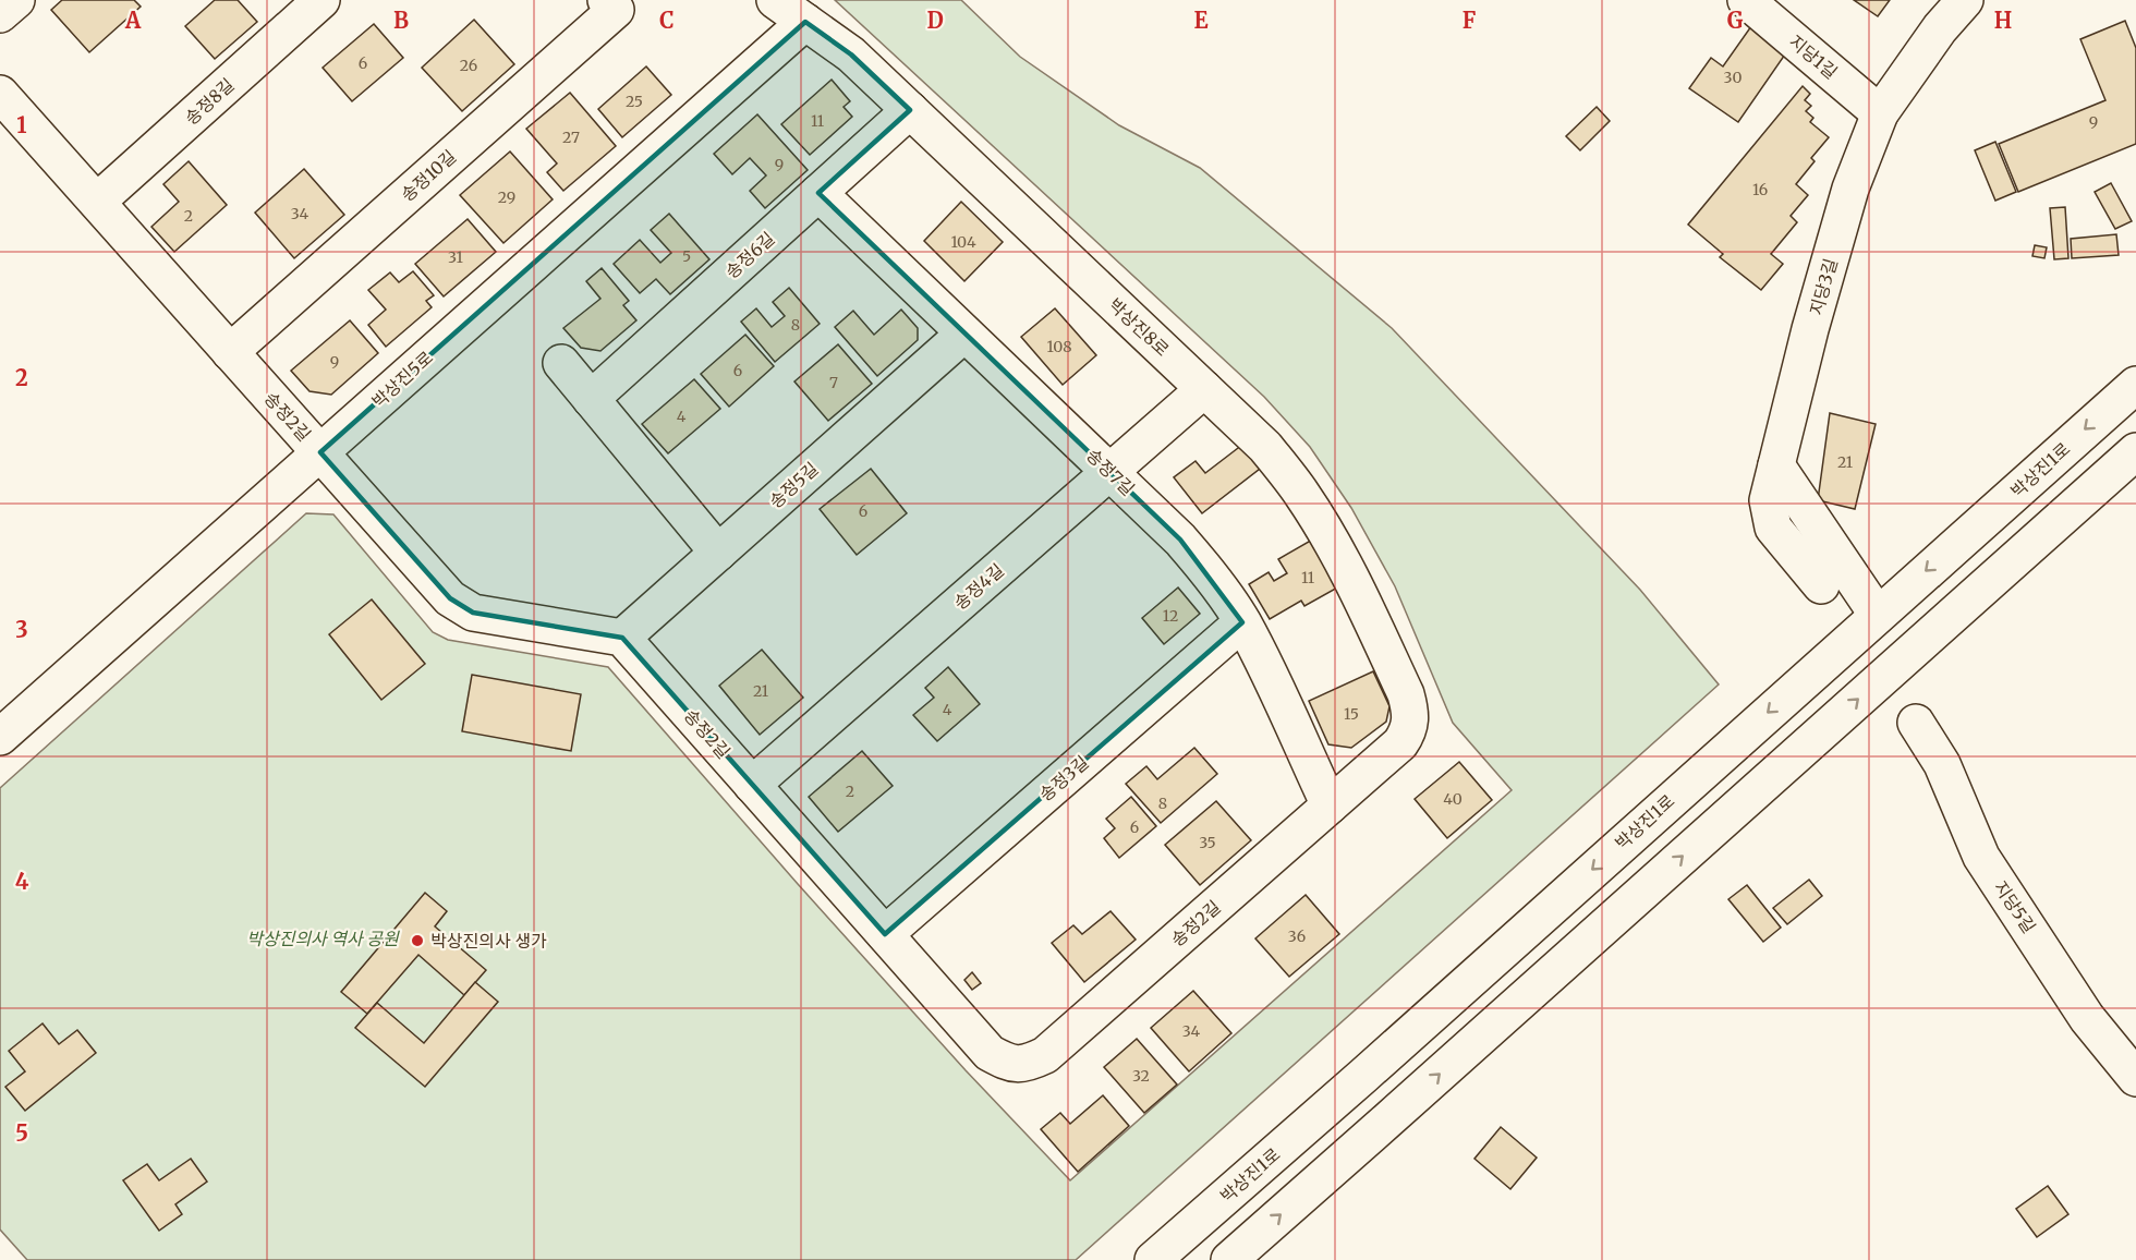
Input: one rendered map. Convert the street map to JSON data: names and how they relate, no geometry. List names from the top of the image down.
{
  "streets": {
    "street": [
      "지당1길",
      "송정8길",
      "송정10길",
      "송정6길",
      "지당3길",
      "박상진8로",
      "박상진5로",
      "송정2길",
      "박상진1로",
      "송정7길",
      "송정5길",
      "송정4길",
      "송정3길",
      "지당5길"
    ]
  },
  "crossings": [
    ["지당1길", "지당3길"],
    ["송정8길", "송정2길"],
    ["송정10길", "송정2길"],
    ["송정6길", "박상진8로"],
    ["송정6길", "송정7길"],
    ["박상진8로", "박상진5로"],
    ["박상진8로", "송정2길"],
    ["박상진8로", "송정4길"],
    ["박상진5로", "송정2길"],
    ["송정2길", "송정7길"],
    ["송정2길", "송정5길"],
    ["송정2길", "송정4길"],
    ["송정2길", "송정3길"],
    ["송정7길", "송정5길"],
    ["송정7길", "송정4길"],
    ["송정7길", "송정3길"]
  ],
  "parks": ["박상진의사 역사 공원"],
  "places": ["박상진의사 생가"],
  "house_numbers": [
    "6",
    "26",
    "30",
    "25",
    "11",
    "9",
    "27",
    "9",
    "16",
    "29",
    "34",
    "2",
    "104",
    "5",
    "31",
    "8",
    "108",
    "9",
    "6",
    "7",
    "4",
    "21",
    "6",
    "11",
    "12",
    "21",
    "4",
    "15",
    "2",
    "40",
    "8",
    "6",
    "35",
    "36",
    "34",
    "32"
  ],
  "grid": {
    "columns": [
      "A",
      "B",
      "C",
      "D",
      "E",
      "F",
      "G",
      "H"
    ],
    "rows": [
      "1",
      "2",
      "3",
      "4",
      "5"
    ]
  }
}
